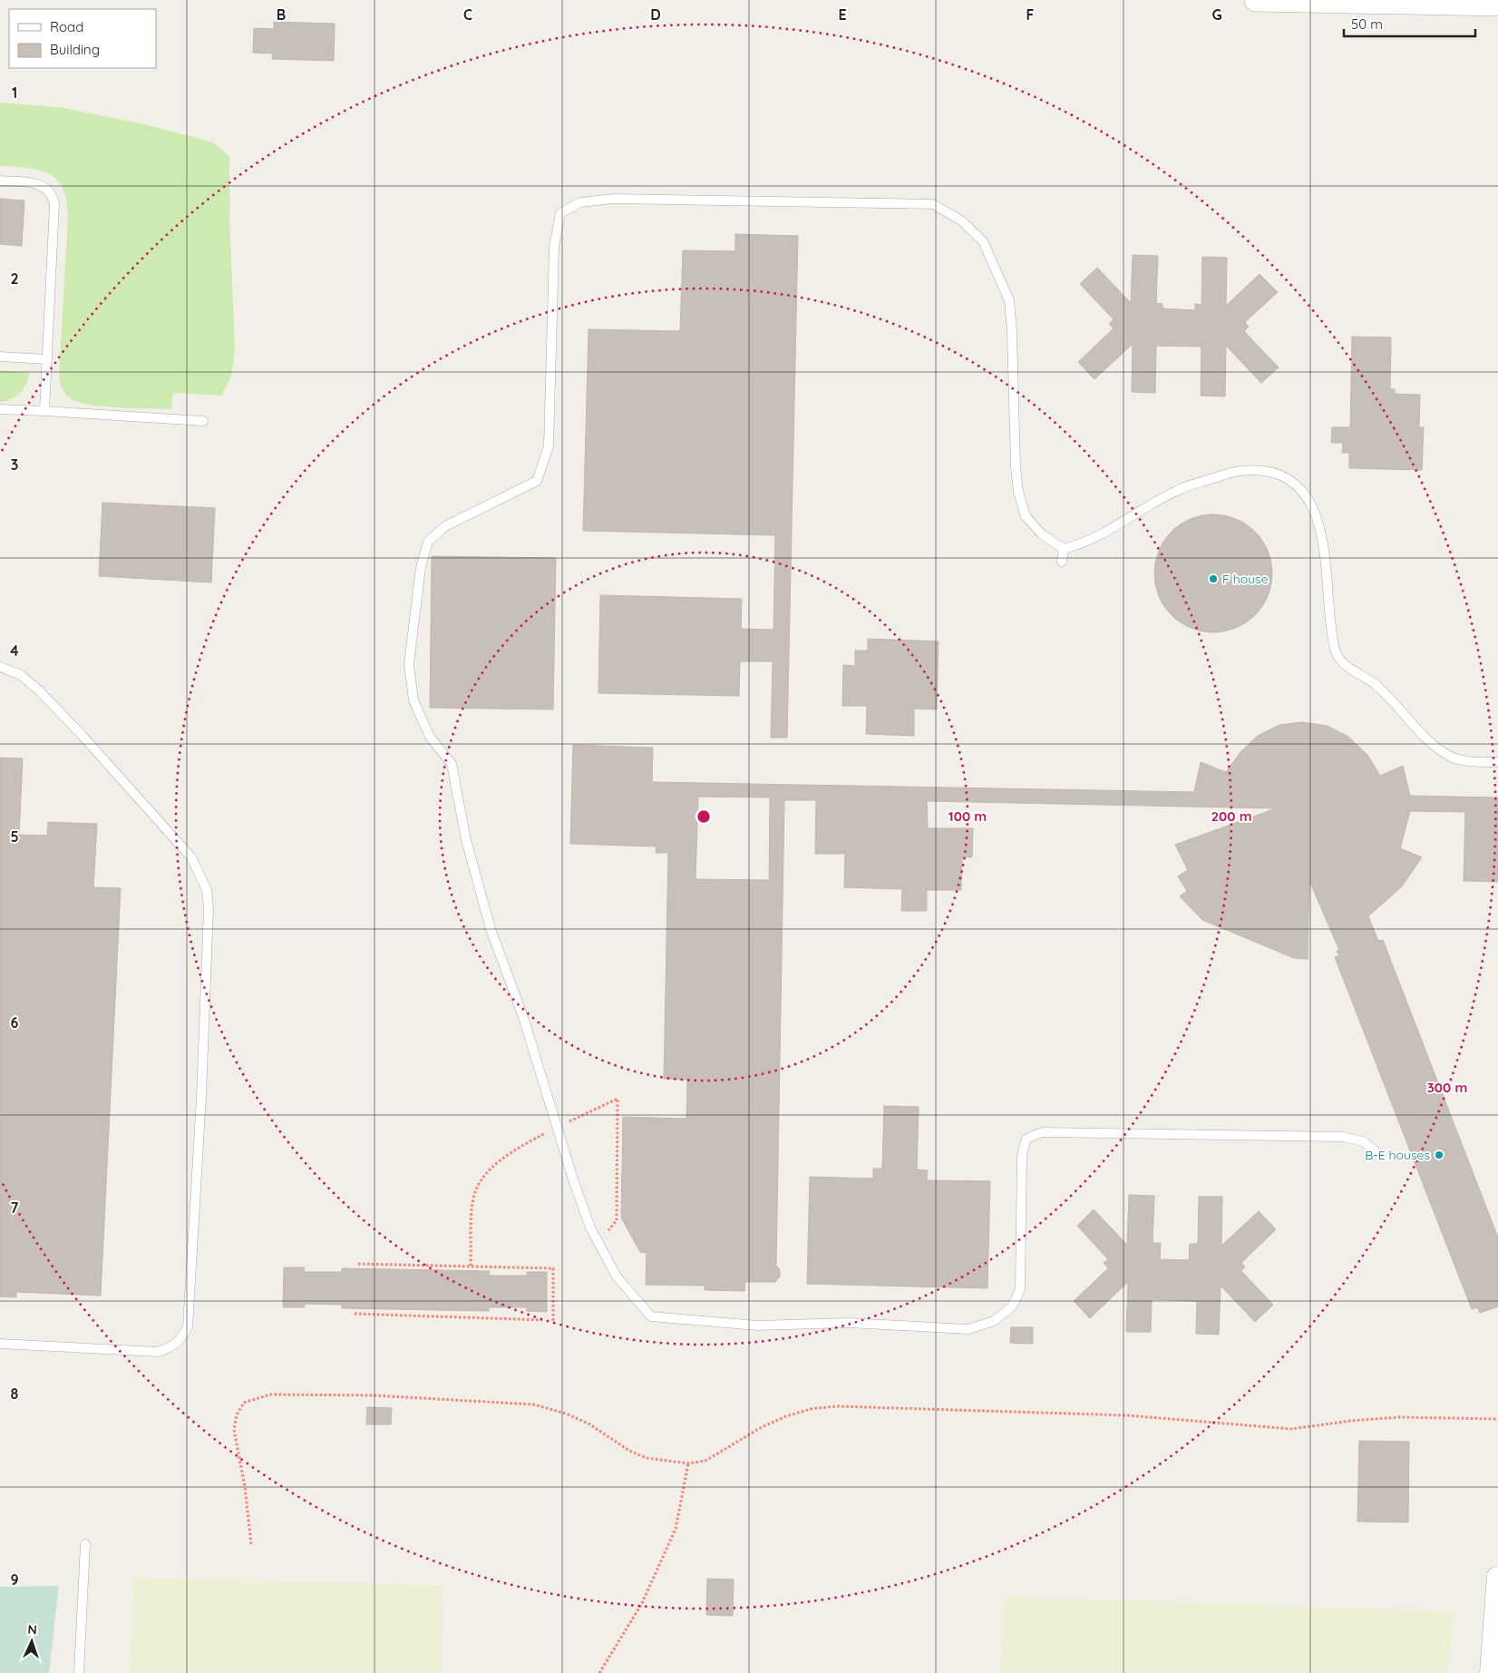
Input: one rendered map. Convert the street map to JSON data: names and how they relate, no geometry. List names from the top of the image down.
{
  "places": ["F house", "B-E houses"],
  "legend": ["Road", "Building"],
  "scale_bar": "50 m",
  "north": "top",
  "grid": {
    "columns": [
      "B",
      "C",
      "D",
      "E",
      "F",
      "G"
    ],
    "rows": [
      "1",
      "2",
      "3",
      "4",
      "5",
      "6",
      "7",
      "8",
      "9"
    ]
  },
  "rings": ["100 m", "200 m", "300 m"]
}
